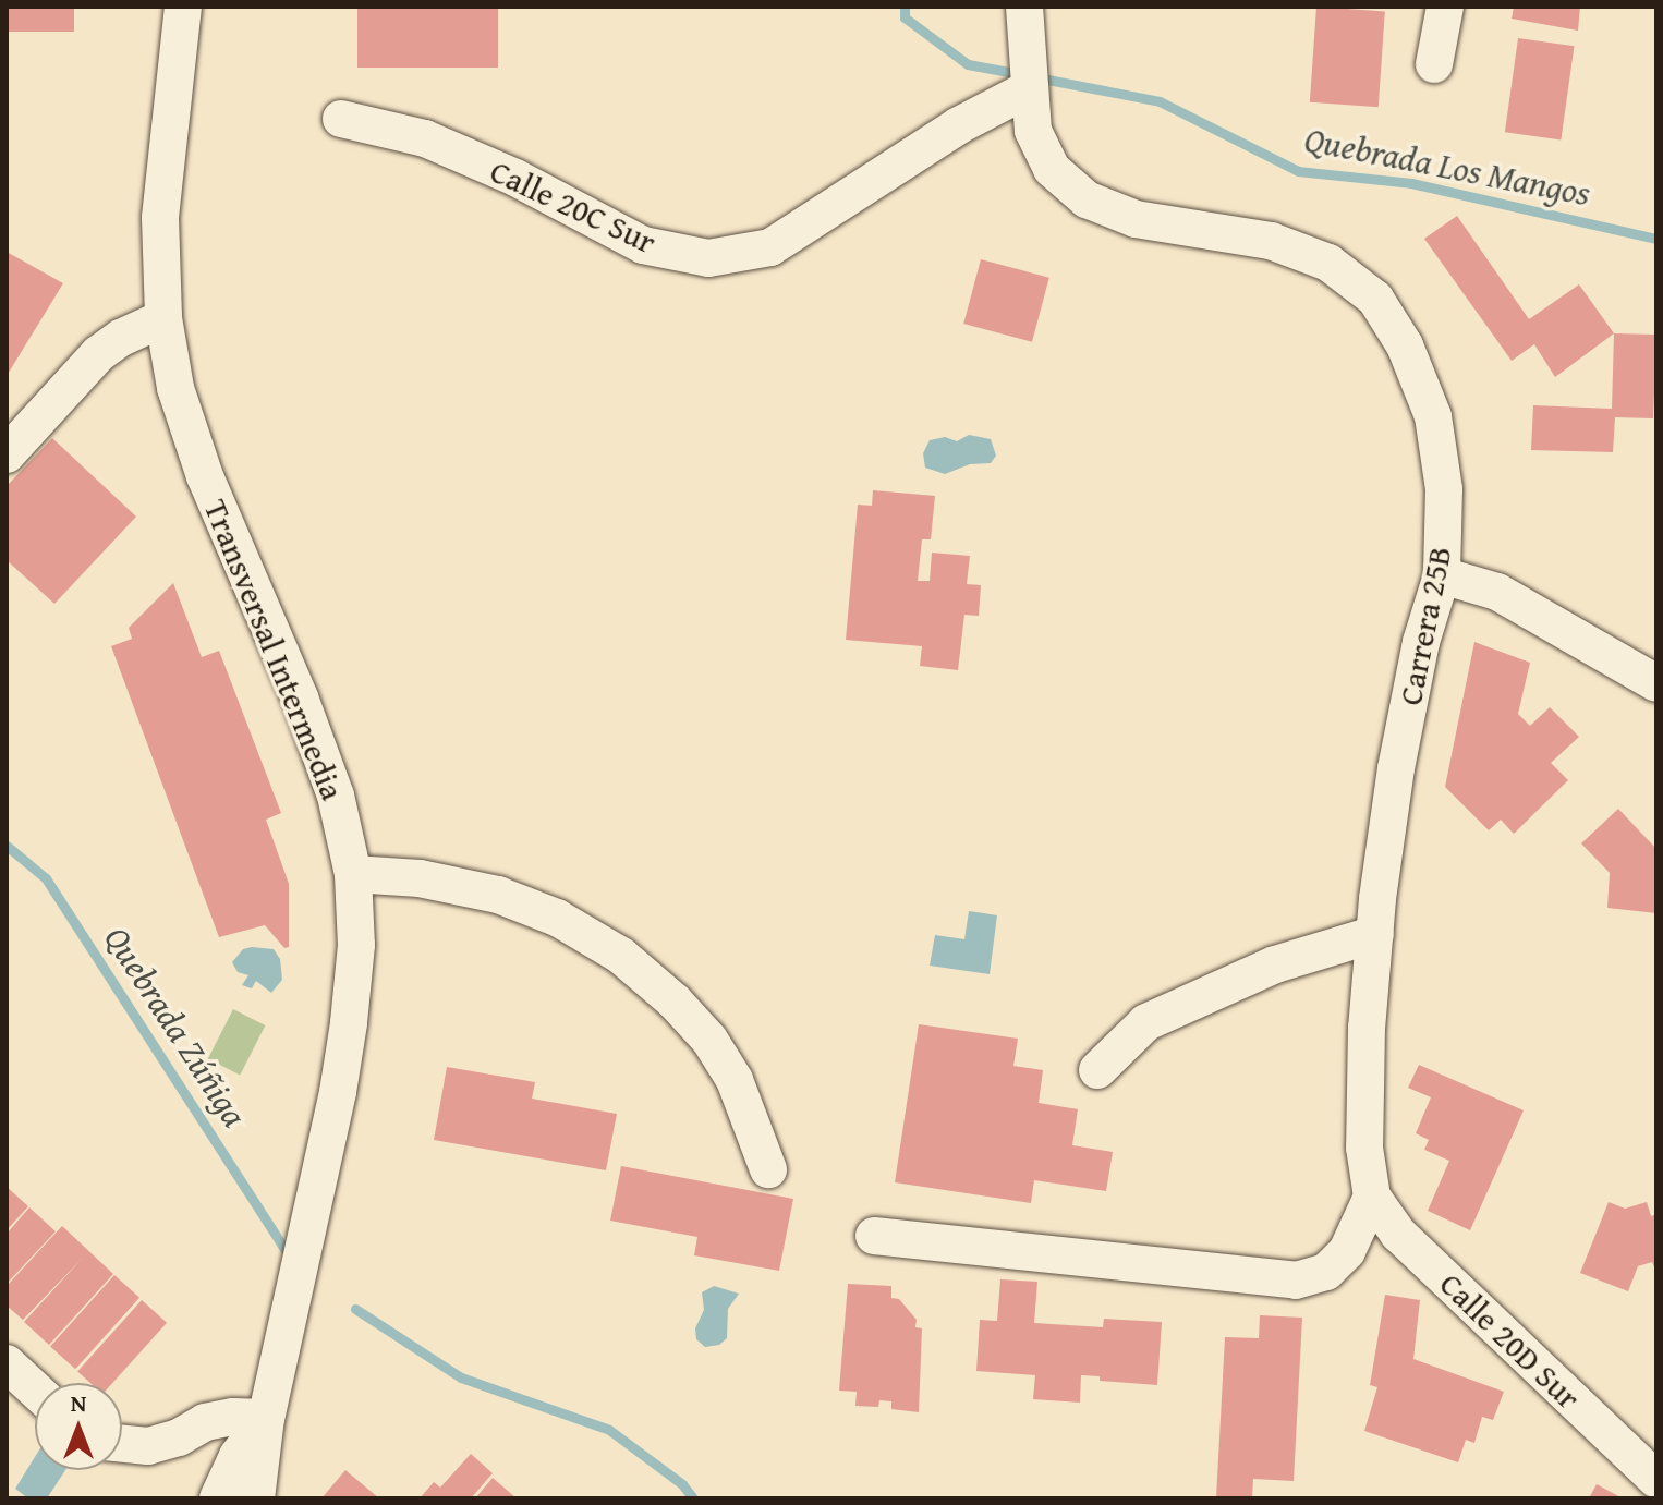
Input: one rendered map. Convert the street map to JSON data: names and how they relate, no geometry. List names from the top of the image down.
{
  "streets": {
    "street": [
      "Calle 20C Sur",
      "Carrera 25B",
      "Transversal Intermedia",
      "Calle 20D Sur"
    ]
  },
  "crossings": [
    ["Calle 20C Sur", "Carrera 25B"],
    ["Carrera 25B", "Calle 20D Sur"]
  ],
  "water": ["Quebrada Los Mangos", "Quebrada Zúñiga"],
  "north": "top"
}
